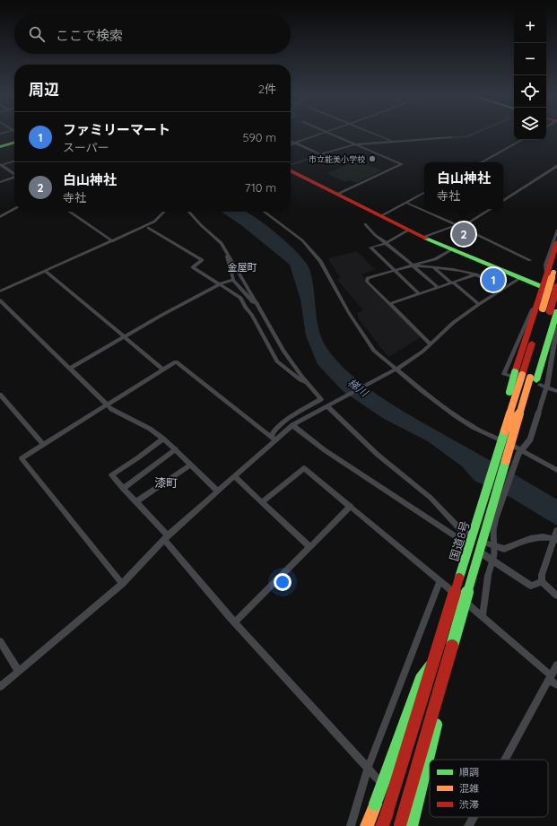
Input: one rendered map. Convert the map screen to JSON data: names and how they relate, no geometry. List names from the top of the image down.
{
  "streets": {
    "main road": ["国道8号"]
  },
  "districts": ["金屋町", "漆町"],
  "water": ["梯川"],
  "places": ["市立能美小学校"],
  "legend": ["順調", "混雑", "渋滞"],
  "page": {
    "map_buttons": ["+", "−"],
    "search": "ここで検索",
    "heading": ["周辺", "2件"],
    "list": [
      {
        "mark": "1",
        "name": "ファミリーマート",
        "note": "スーパー",
        "value": "590 m"
      },
      {
        "mark": "2",
        "name": "白山神社",
        "note": "寺社",
        "value": "710 m"
      }
    ],
    "popup": ["白山神社", "寺社"],
    "pins": ["2", "1"]
  }
}
